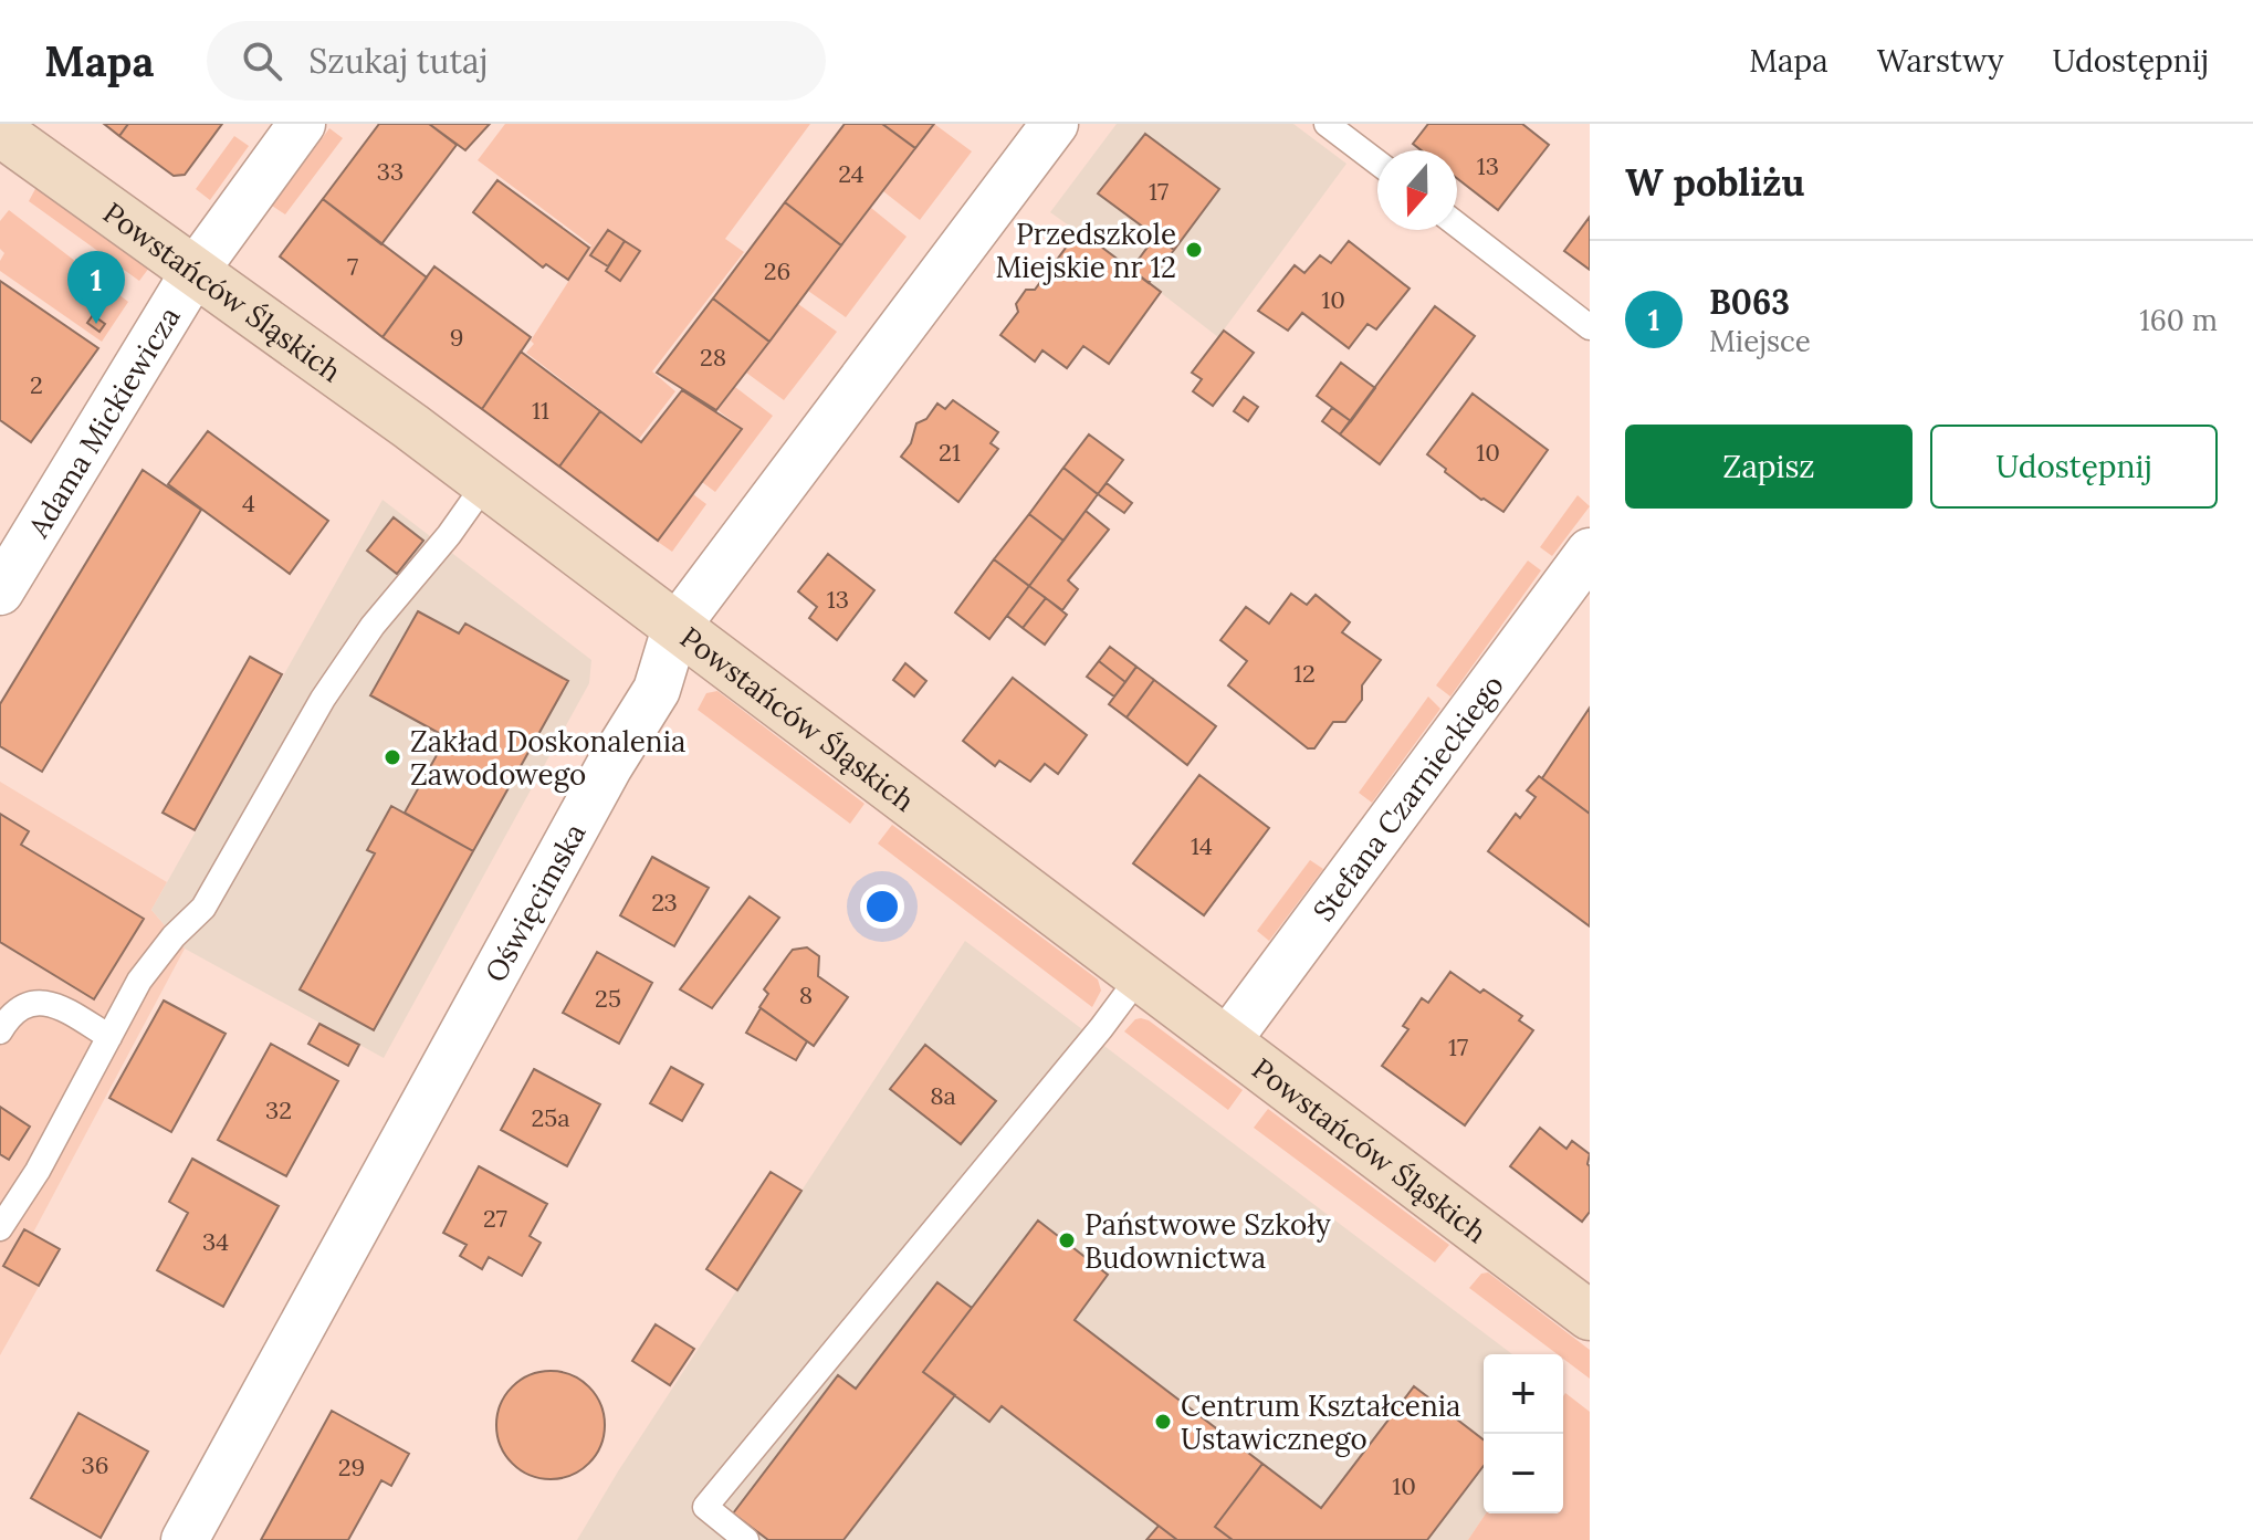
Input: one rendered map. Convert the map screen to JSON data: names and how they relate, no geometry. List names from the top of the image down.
{
  "streets": {
    "street": [
      "Powstańców Śląskich",
      "Adama Mickiewicza",
      "Stefana Czarnieckiego",
      "Oświęcimska"
    ]
  },
  "crossings": [
    ["Powstańców Śląskich", "Adama Mickiewicza"],
    ["Powstańców Śląskich", "Stefana Czarnieckiego"],
    ["Powstańców Śląskich", "Oświęcimska"]
  ],
  "places": [
    "Przedszkole Miejskie nr 12",
    "Zakład Doskonalenia Zawodowego",
    "Państwowe Szkoły Budownictwa",
    "Centrum Kształcenia Ustawicznego"
  ],
  "house_numbers": [
    "13",
    "33",
    "24",
    "17",
    "7",
    "26",
    "10",
    "9",
    "28",
    "2",
    "11",
    "21",
    "10",
    "4",
    "13",
    "12",
    "14",
    "23",
    "8",
    "25",
    "17",
    "8a",
    "32",
    "25a",
    "27",
    "34",
    "36",
    "29",
    "10"
  ],
  "north": "bottom",
  "page": {
    "header": "Mapa",
    "search": "Szukaj tutaj",
    "nav": ["Mapa", "Warstwy", "Udostępnij"],
    "heading": "W pobliżu",
    "list": [
      {
        "mark": "1",
        "name": "B063",
        "note": "Miejsce",
        "value": "160 m"
      }
    ],
    "pins": "1",
    "buttons": ["Zapisz", "Udostępnij"],
    "map_buttons": ["+", "−"]
  }
}
